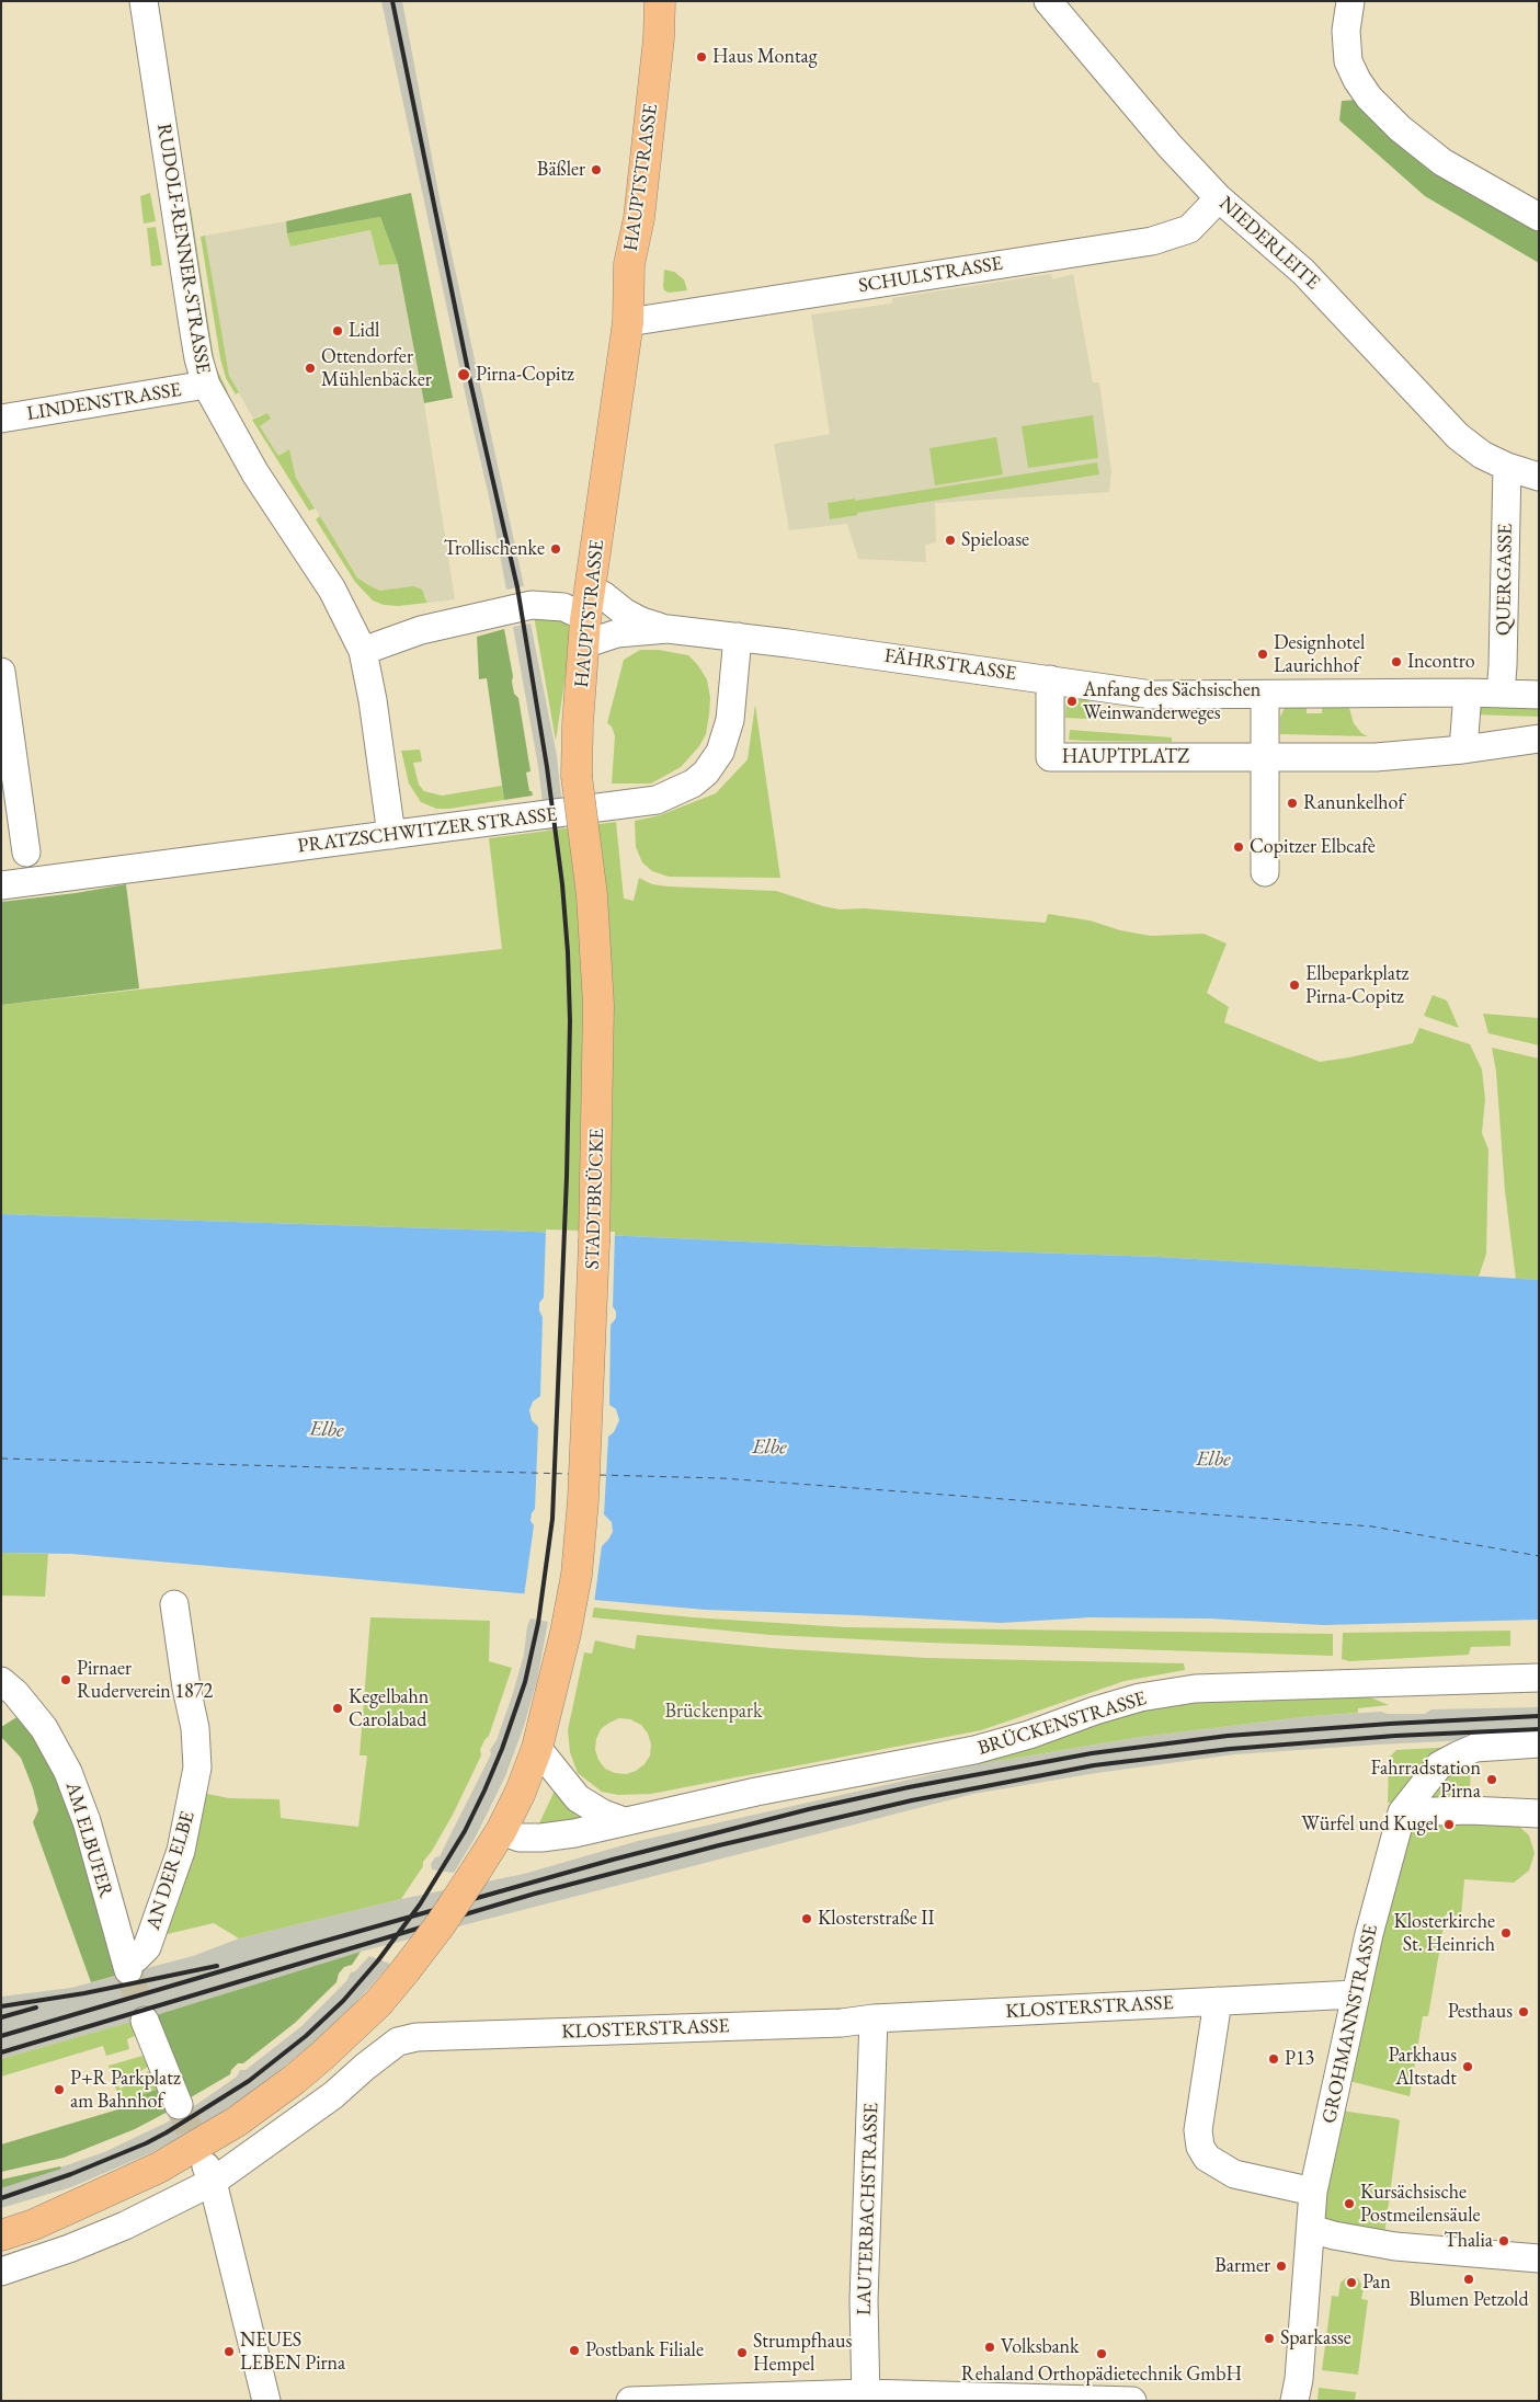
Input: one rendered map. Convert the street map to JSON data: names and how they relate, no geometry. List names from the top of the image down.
{
  "streets": {
    "main road": ["HAUPTSTRASSE", "STADTBRÜCKE"],
    "street": [
      "NIEDERLEITE",
      "RUDOLF-RENNER-STRASSE",
      "SCHULSTRASSE",
      "LINDENSTRASSE",
      "QUERGASSE",
      "FÄHRSTRASSE",
      "HAUPTPLATZ",
      "PRATZSCHWITZER STRASSE",
      "BRÜCKENSTRASSE",
      "AM ELBUFER",
      "AN DER ELBE",
      "KLOSTERSTRASSE",
      "GROHMANNSTRASSE",
      "LAUTERBACHSTRASSE"
    ]
  },
  "crossings": [
    ["HAUPTSTRASSE", "SCHULSTRASSE"],
    ["HAUPTSTRASSE", "STADTBRÜCKE"],
    ["NIEDERLEITE", "SCHULSTRASSE"],
    ["NIEDERLEITE", "QUERGASSE"],
    ["RUDOLF-RENNER-STRASSE", "LINDENSTRASSE"],
    ["RUDOLF-RENNER-STRASSE", "PRATZSCHWITZER STRASSE"],
    ["FÄHRSTRASSE", "HAUPTPLATZ"],
    ["FÄHRSTRASSE", "PRATZSCHWITZER STRASSE"],
    ["STADTBRÜCKE", "BRÜCKENSTRASSE"],
    ["AM ELBUFER", "AN DER ELBE"],
    ["KLOSTERSTRASSE", "GROHMANNSTRASSE"],
    ["KLOSTERSTRASSE", "LAUTERBACHSTRASSE"]
  ],
  "water": ["Elbe"],
  "parks": ["Brückenpark"],
  "places": [
    "Haus Montag",
    "Bäßler",
    "Lidl",
    "Ottendorfer Mühlenbäcker",
    "Pirna-Copitz",
    "Spieloase",
    "Trollischenke",
    "Designhotel Laurichhof",
    "Incontro",
    "Anfang des Sächsischen Weinwanderweges",
    "Ranunkelhof",
    "Copitzer Elbcafè",
    "Elbeparkplatz Pirna-Copitz",
    "Pirnaer Ruderverein 1872",
    "Kegelbahn Carolabad",
    "Fahrradstation Pirna",
    "Würfel und Kugel",
    "Klosterstraße II",
    "Klosterkirche St. Heinrich",
    "Pesthaus",
    "P13",
    "Parkhaus Altstadt",
    "P+R Parkplatz am Bahnhof",
    "Kursächsische Postmeilensäule",
    "Thalia",
    "Barmer",
    "Blumen Petzold",
    "Pan",
    "Sparkasse",
    "Volksbank",
    "Postbank Filiale",
    "NEUES LEBEN Pirna",
    "Strumpfhaus Hempel",
    "Rehaland Orthopädietechnik GmbH"
  ]
}
